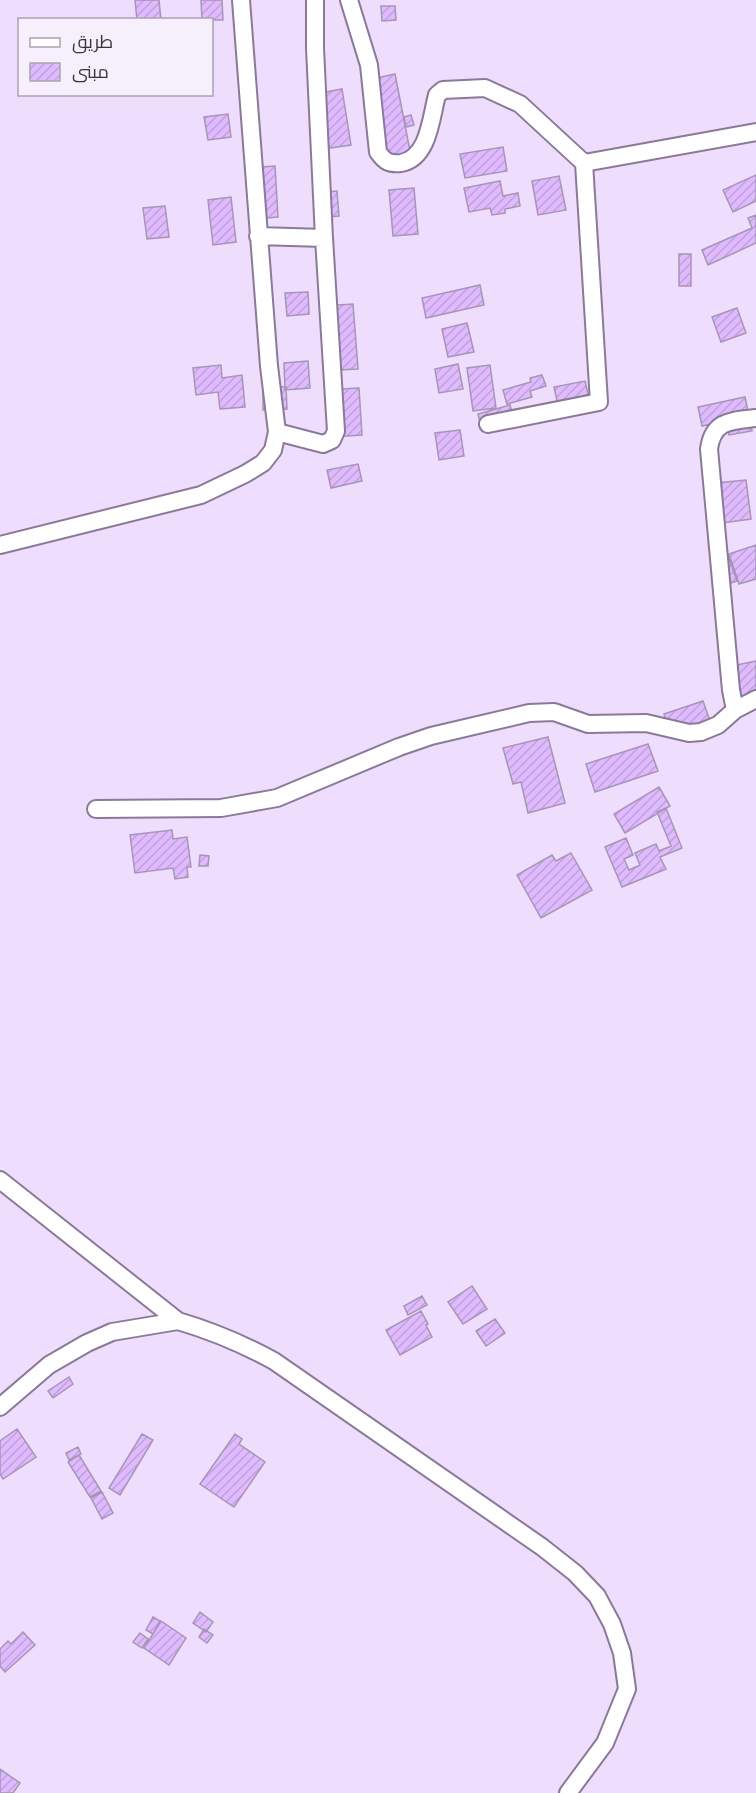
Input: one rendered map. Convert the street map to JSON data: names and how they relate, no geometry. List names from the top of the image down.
{
  "legend": ["طريق", "مبنى"]
}
